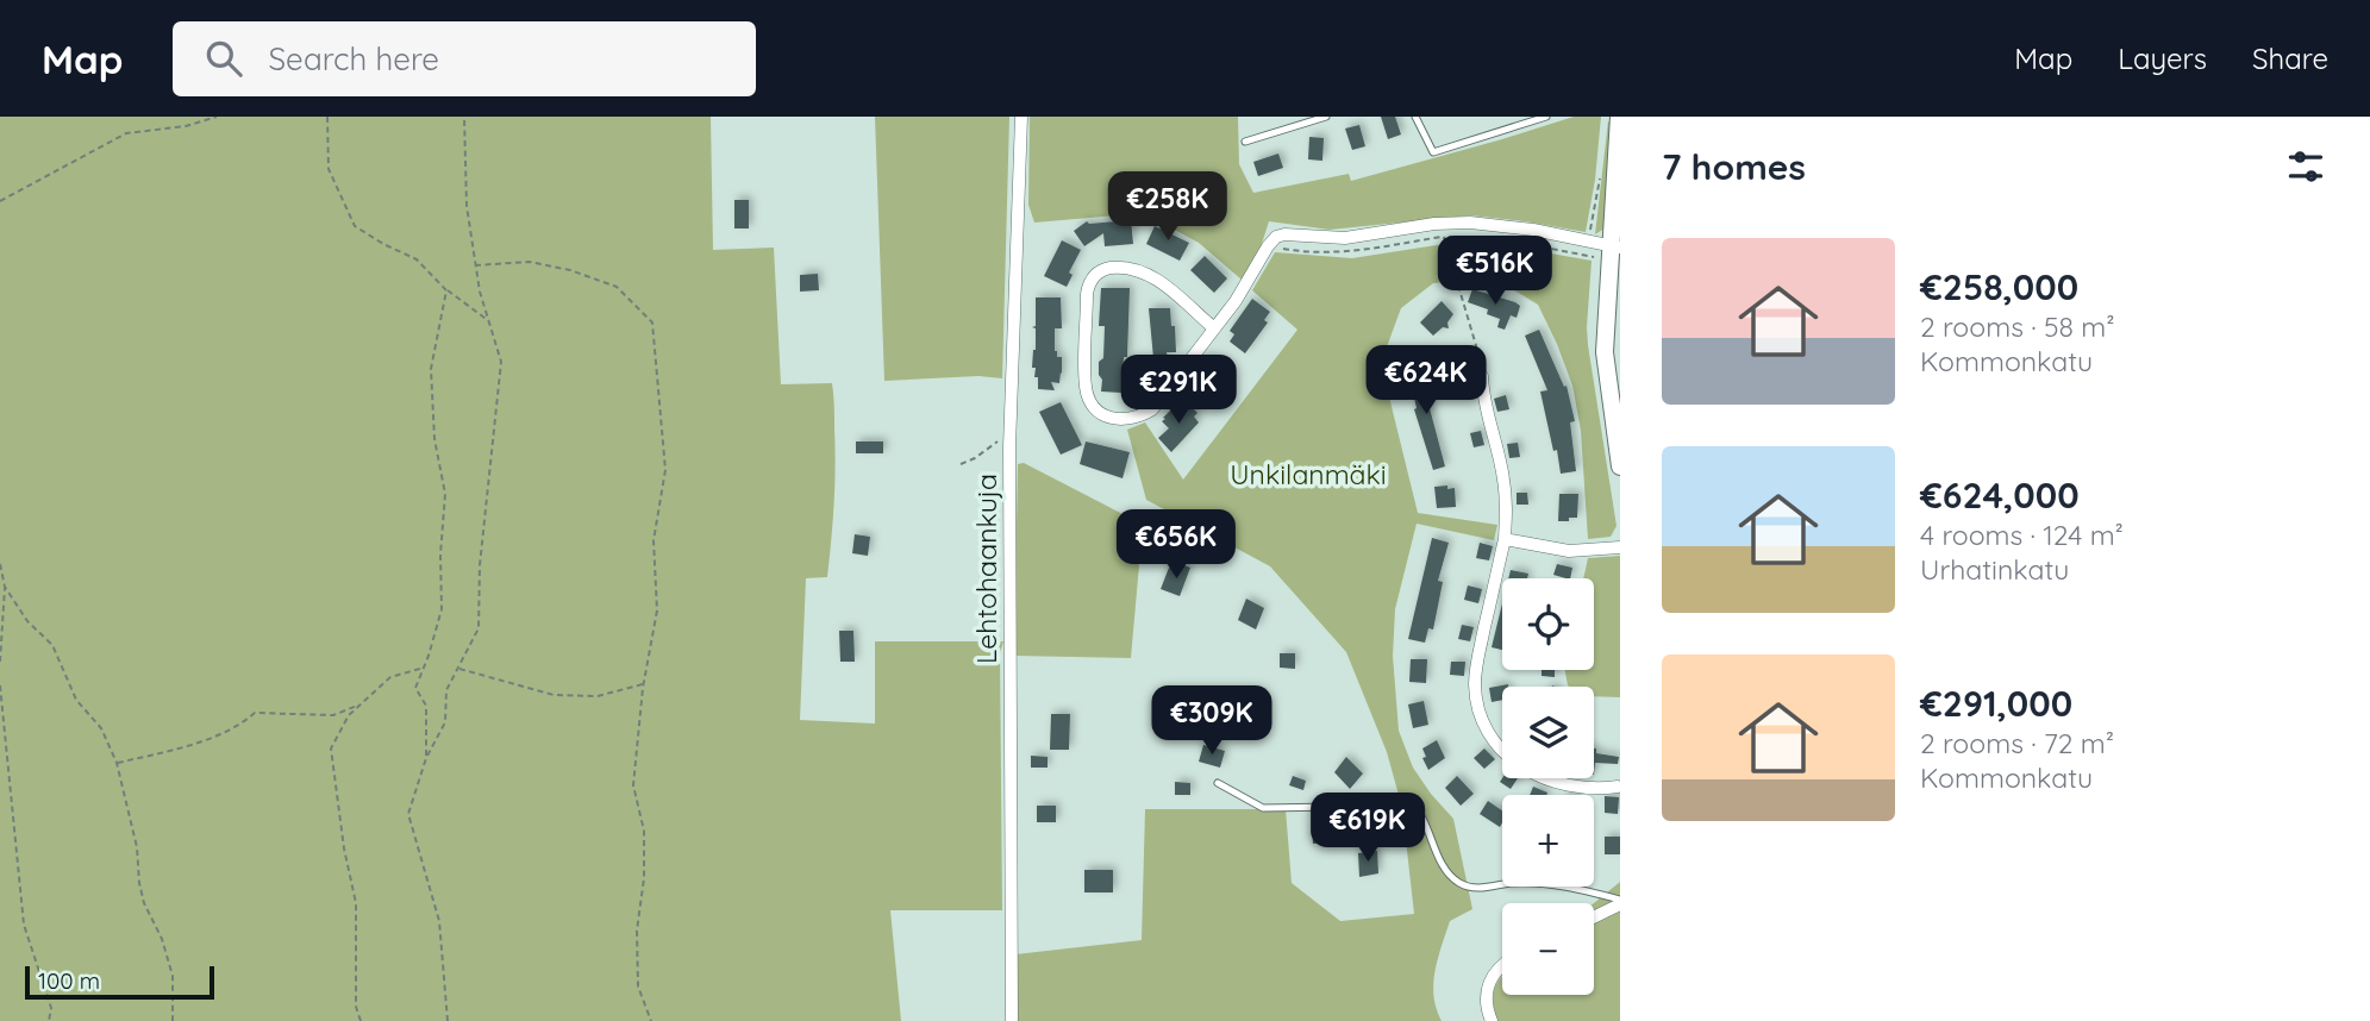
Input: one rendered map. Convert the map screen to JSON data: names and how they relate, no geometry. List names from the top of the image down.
{
  "streets": {
    "street": ["Lehtohaankuja"]
  },
  "parks": ["Unkilanmäki"],
  "scale_bar": "100 m",
  "page": {
    "header": "Map",
    "search": "Search here",
    "nav": ["Map", "Layers", "Share"],
    "heading": "7 homes",
    "price": [
      "€258K",
      "€516K",
      "€624K",
      "€291K",
      "€656K",
      "€309K",
      "€619K"
    ],
    "list": [
      {
        "name": "€258,000",
        "note": "2 rooms · 58 m² · Kommonkatu"
      },
      {
        "name": "€624,000",
        "note": "4 rooms · 124 m² · Urhatinkatu"
      },
      {
        "name": "€291,000",
        "note": "2 rooms · 72 m² · Kommonkatu"
      }
    ],
    "map_buttons": ["+", "−"],
    "scale": "100 m"
  }
}
